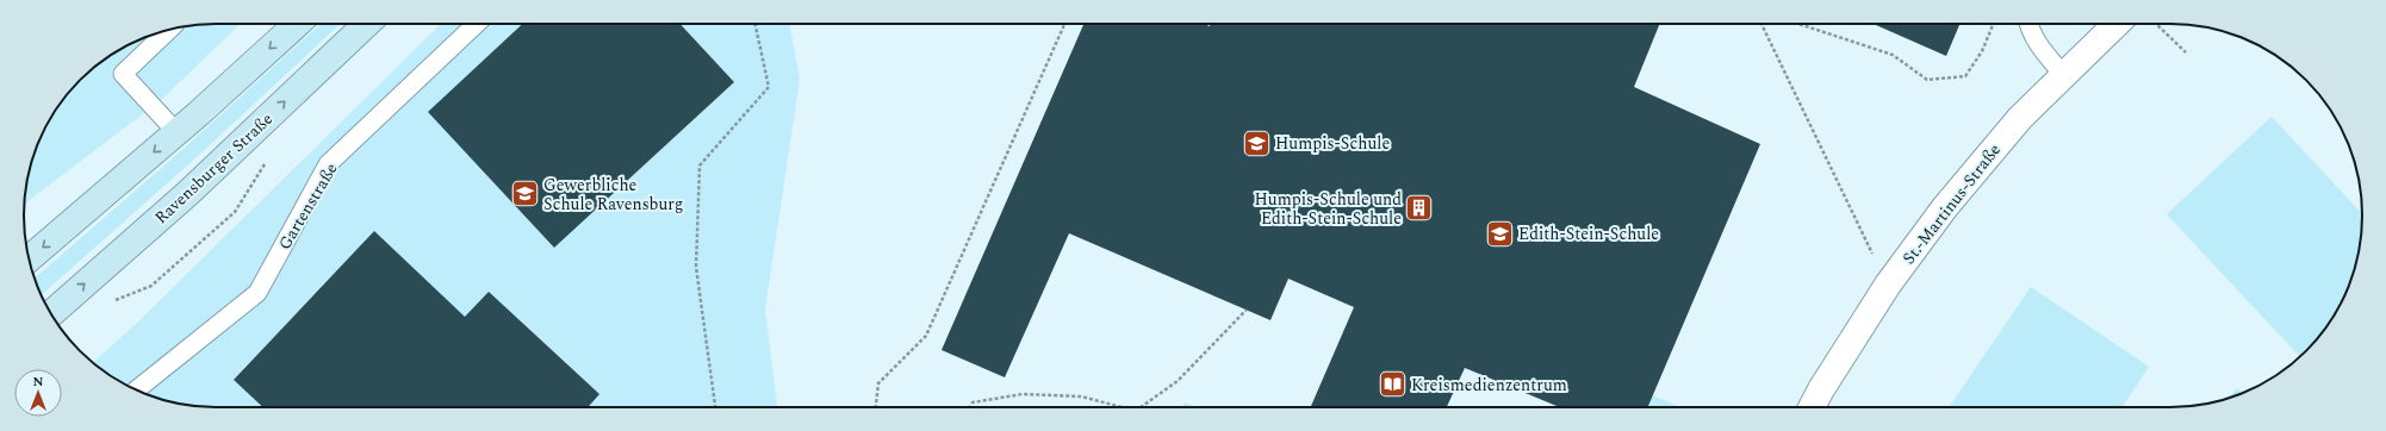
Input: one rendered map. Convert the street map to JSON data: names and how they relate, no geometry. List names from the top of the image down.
{
  "streets": {
    "main road": ["Ravensburger Straße"],
    "street": ["St.-Martinus-Straße"],
    "lane": ["Gartenstraße"]
  },
  "places": {
    "school or university": ["Humpis-Schule", "Gewerbliche Schule Ravensburg", "Edith-Stein-Schule"],
    "building": ["Humpis-Schule und Edith-Stein-Schule"],
    "library": ["Kreismedienzentrum"]
  },
  "north": "top"
}
